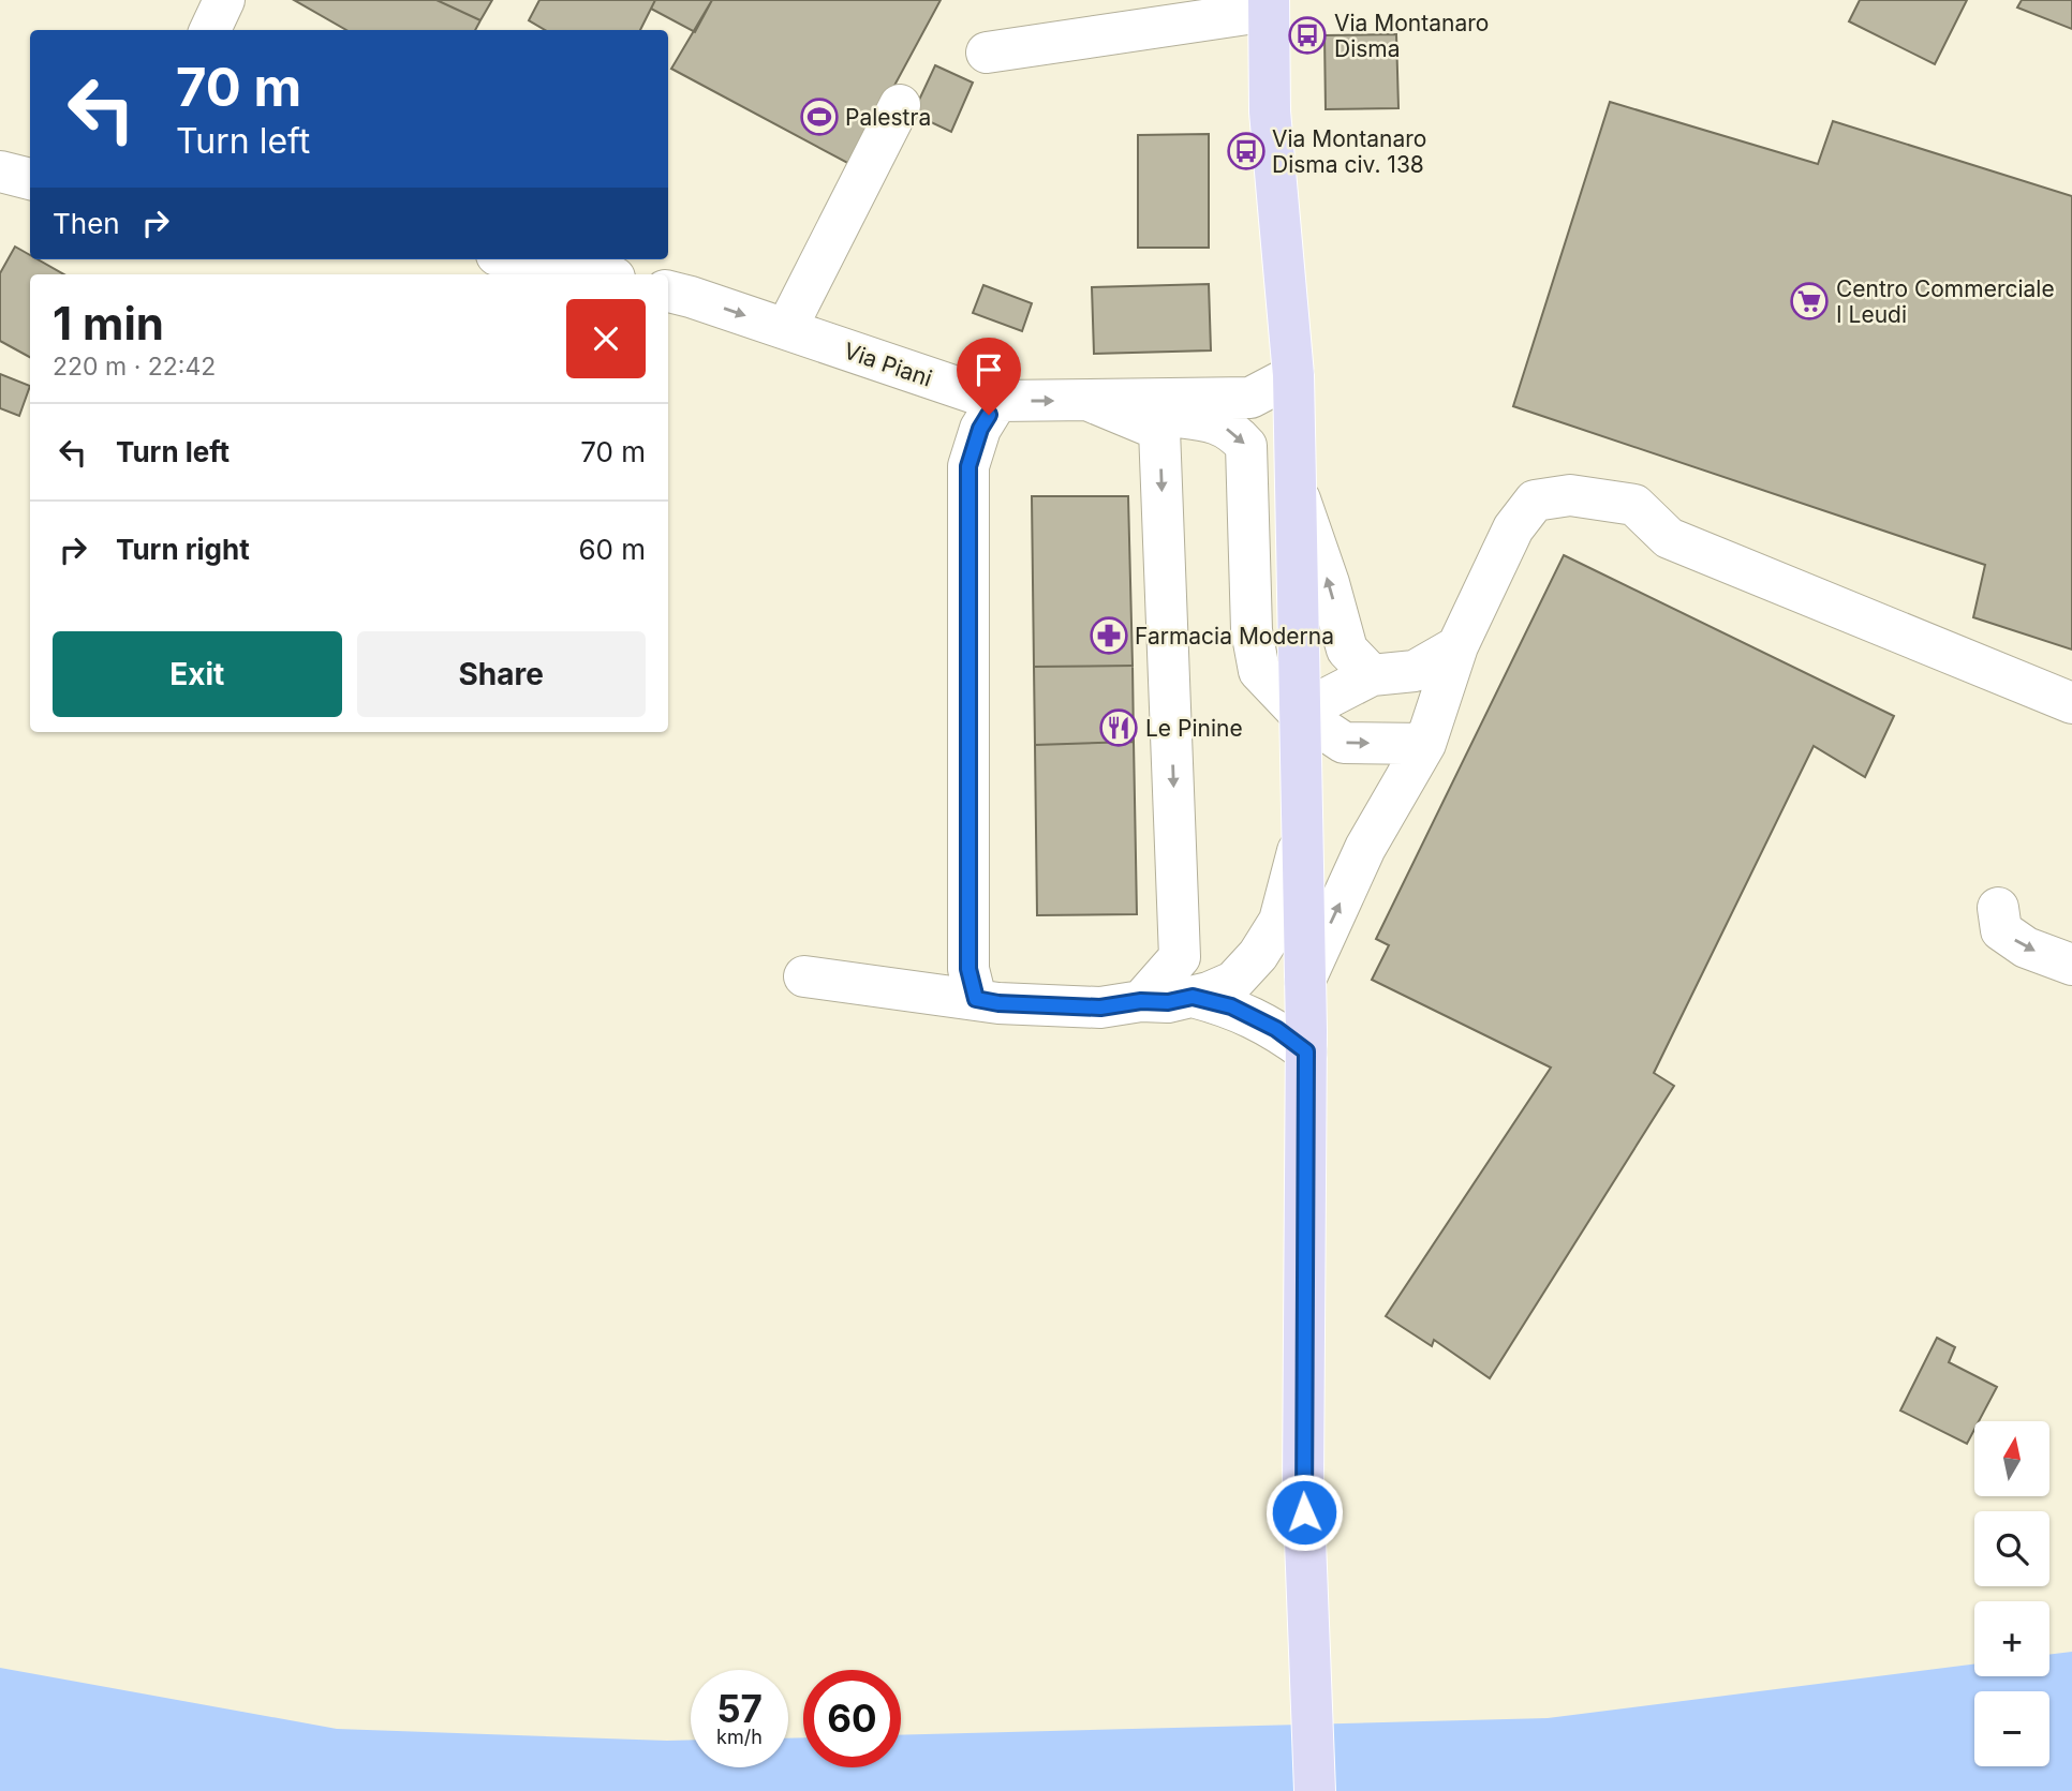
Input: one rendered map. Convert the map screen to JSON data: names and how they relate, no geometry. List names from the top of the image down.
{
  "streets": {
    "street": ["Via Piani"]
  },
  "places": {
    "bus stop": ["Via Montanaro Disma", "Via Montanaro Disma civ. 138"],
    "sports": ["Palestra"],
    "supermarket": ["Centro Commerciale I Leudi"],
    "pharmacy": ["Farmacia Moderna"],
    "restaurant": ["Le Pinine"]
  },
  "north": "top",
  "page": {
    "turn": ["70 m", "Turn left"],
    "then": "Then",
    "heading": ["1 min", "220 m · 22:42"],
    "list": [
      {
        "name": "Turn left",
        "value": "70 m"
      },
      {
        "name": "Turn right",
        "value": "60 m"
      }
    ],
    "buttons": ["Exit", "Share"],
    "map_buttons": ["+", "−"],
    "speed": "57 km/h",
    "limit": "60"
  }
}
